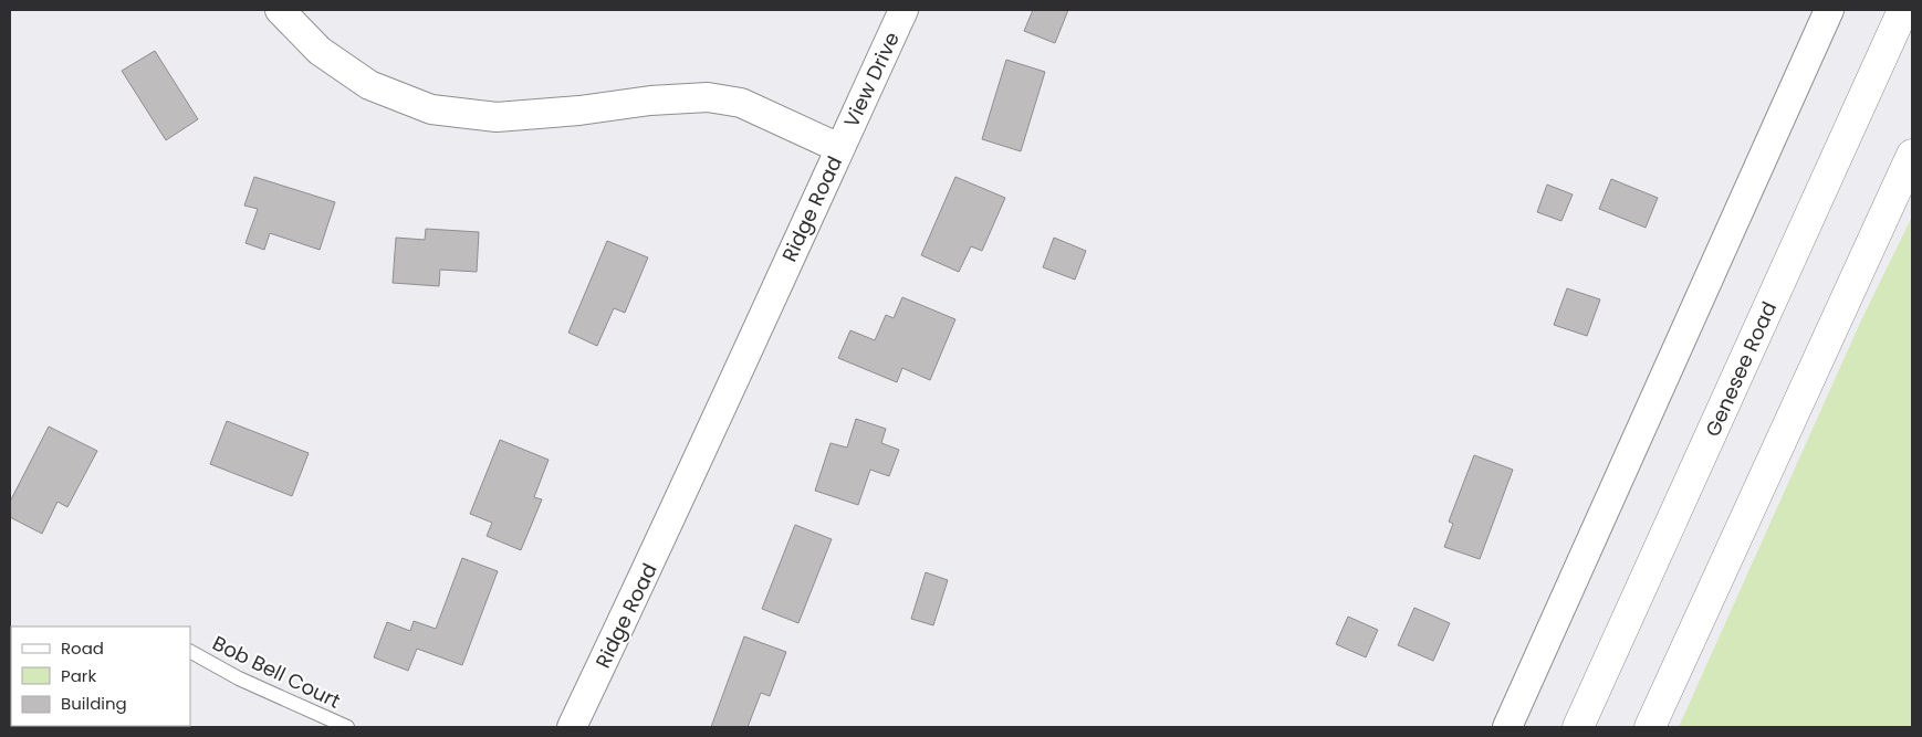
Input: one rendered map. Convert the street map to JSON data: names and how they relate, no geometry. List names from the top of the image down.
{
  "streets": {
    "main road": ["Genesee Road"],
    "street": ["View Drive", "Ridge Road"],
    "lane": ["Bob Bell Court"]
  },
  "crossings": [
    ["View Drive", "Ridge Road"]
  ],
  "legend": ["Road", "Park", "Building"]
}
